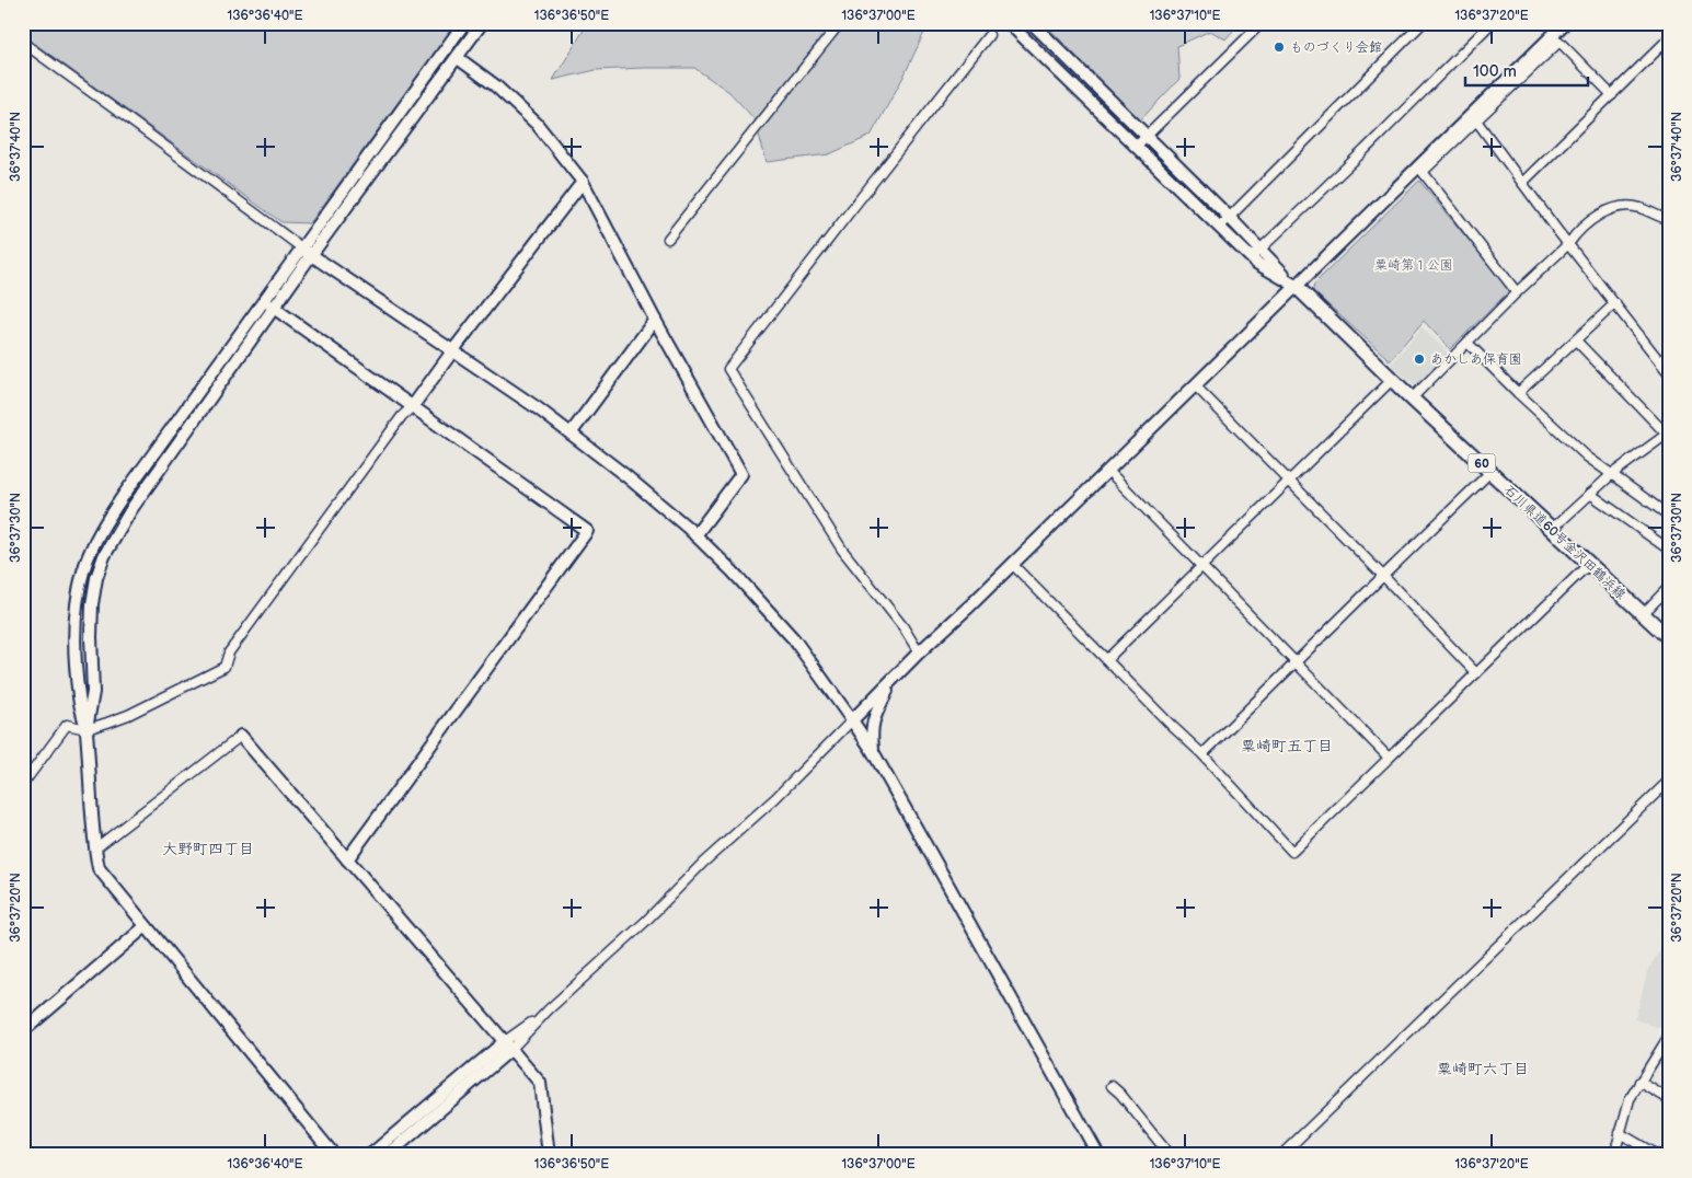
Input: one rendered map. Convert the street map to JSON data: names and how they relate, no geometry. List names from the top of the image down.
{
  "streets": {
    "main road": ["60", "石川県道60号金沢田鶴浜線"]
  },
  "districts": ["粟崎町五丁目", "大野町四丁目", "粟崎町六丁目"],
  "parks": ["粟崎第１公園"],
  "places": ["ものづくり会館", "あかしあ保育園"],
  "scale_bar": "100 m",
  "coordinates": [
    "136°36'40\"E",
    "136°36'50\"E",
    "136°37'00\"E",
    "136°37'10\"E",
    "136°37'20\"E",
    "36°37'40\"N",
    "36°37'30\"N",
    "36°37'20\"N"
  ]
}
